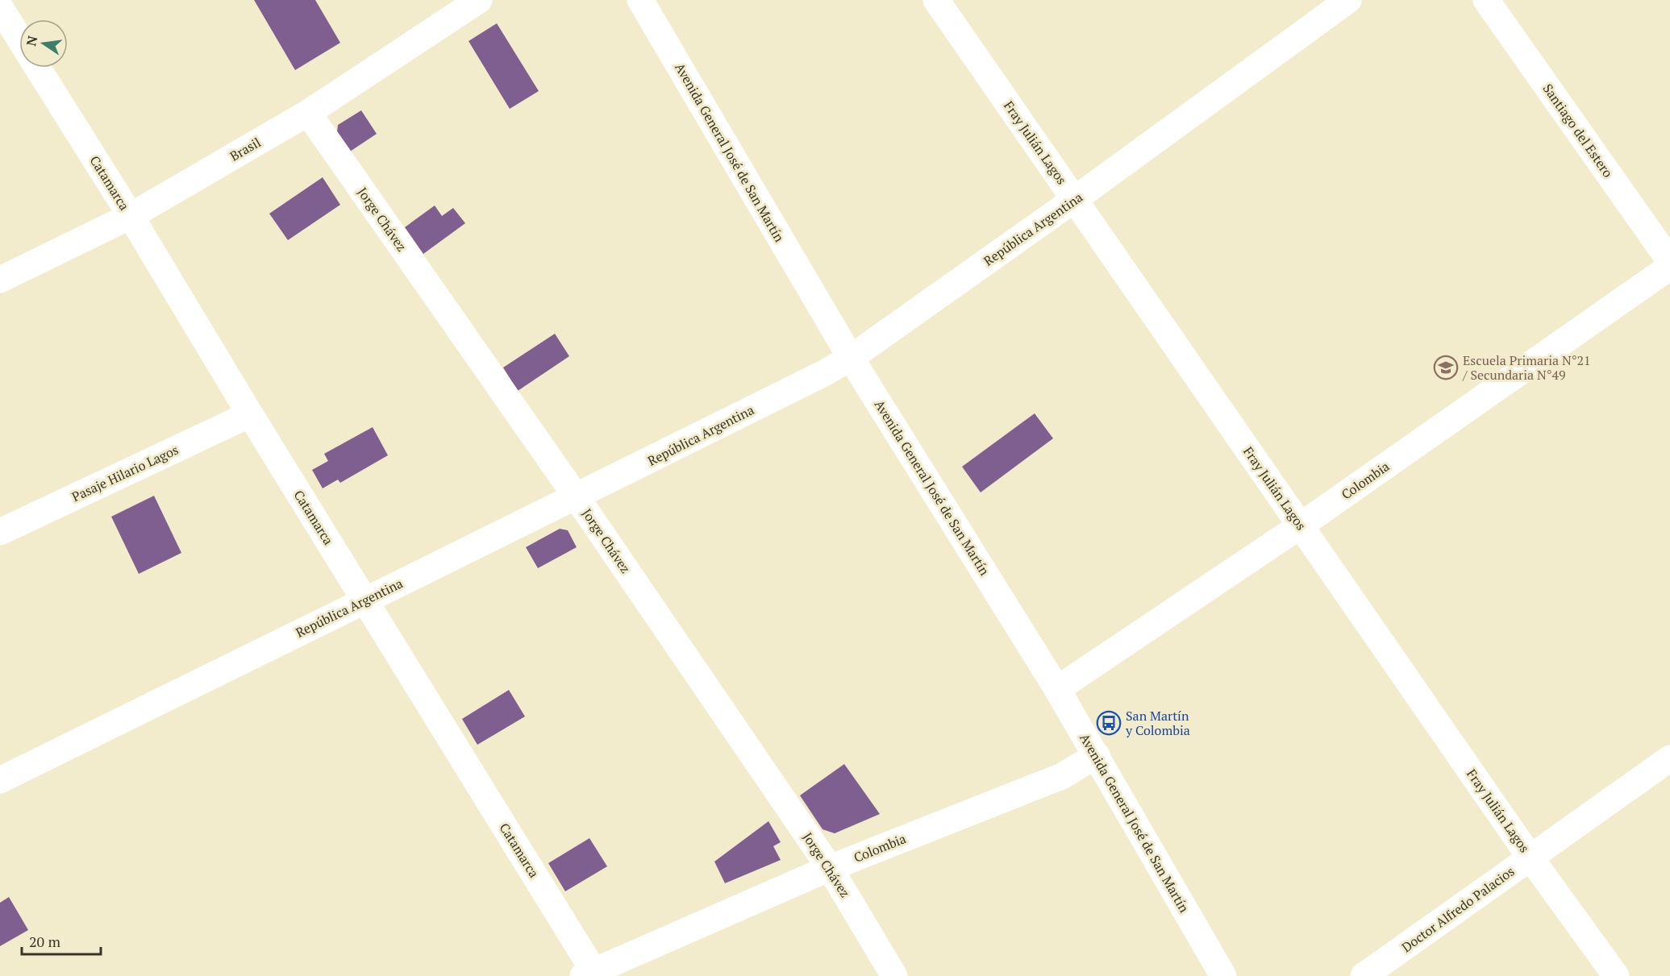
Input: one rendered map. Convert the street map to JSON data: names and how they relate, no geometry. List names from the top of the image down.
{
  "streets": {
    "street": [
      "Santiago del Estero",
      "Fray Julián Lagos",
      "Brasil",
      "Avenida General José de San Martín",
      "Catamarca",
      "Jorge Chávez",
      "República Argentina",
      "Pasaje Hilario Lagos",
      "Colombia",
      "Doctor Alfredo Palacios"
    ]
  },
  "crossings": [
    ["Fray Julián Lagos", "República Argentina"],
    ["Fray Julián Lagos", "Colombia"],
    ["Fray Julián Lagos", "Doctor Alfredo Palacios"],
    ["Brasil", "Catamarca"],
    ["Brasil", "Jorge Chávez"],
    ["Avenida General José de San Martín", "República Argentina"],
    ["Avenida General José de San Martín", "Colombia"],
    ["Catamarca", "República Argentina"],
    ["Catamarca", "Pasaje Hilario Lagos"],
    ["Catamarca", "Colombia"],
    ["Jorge Chávez", "República Argentina"],
    ["Jorge Chávez", "Colombia"]
  ],
  "places": {
    "school or university": ["Escuela Primaria N°21 / Secundaria N°49"],
    "bus stop": ["San Martín y Colombia"]
  },
  "scale_bar": "20 m",
  "north": "left"
}
